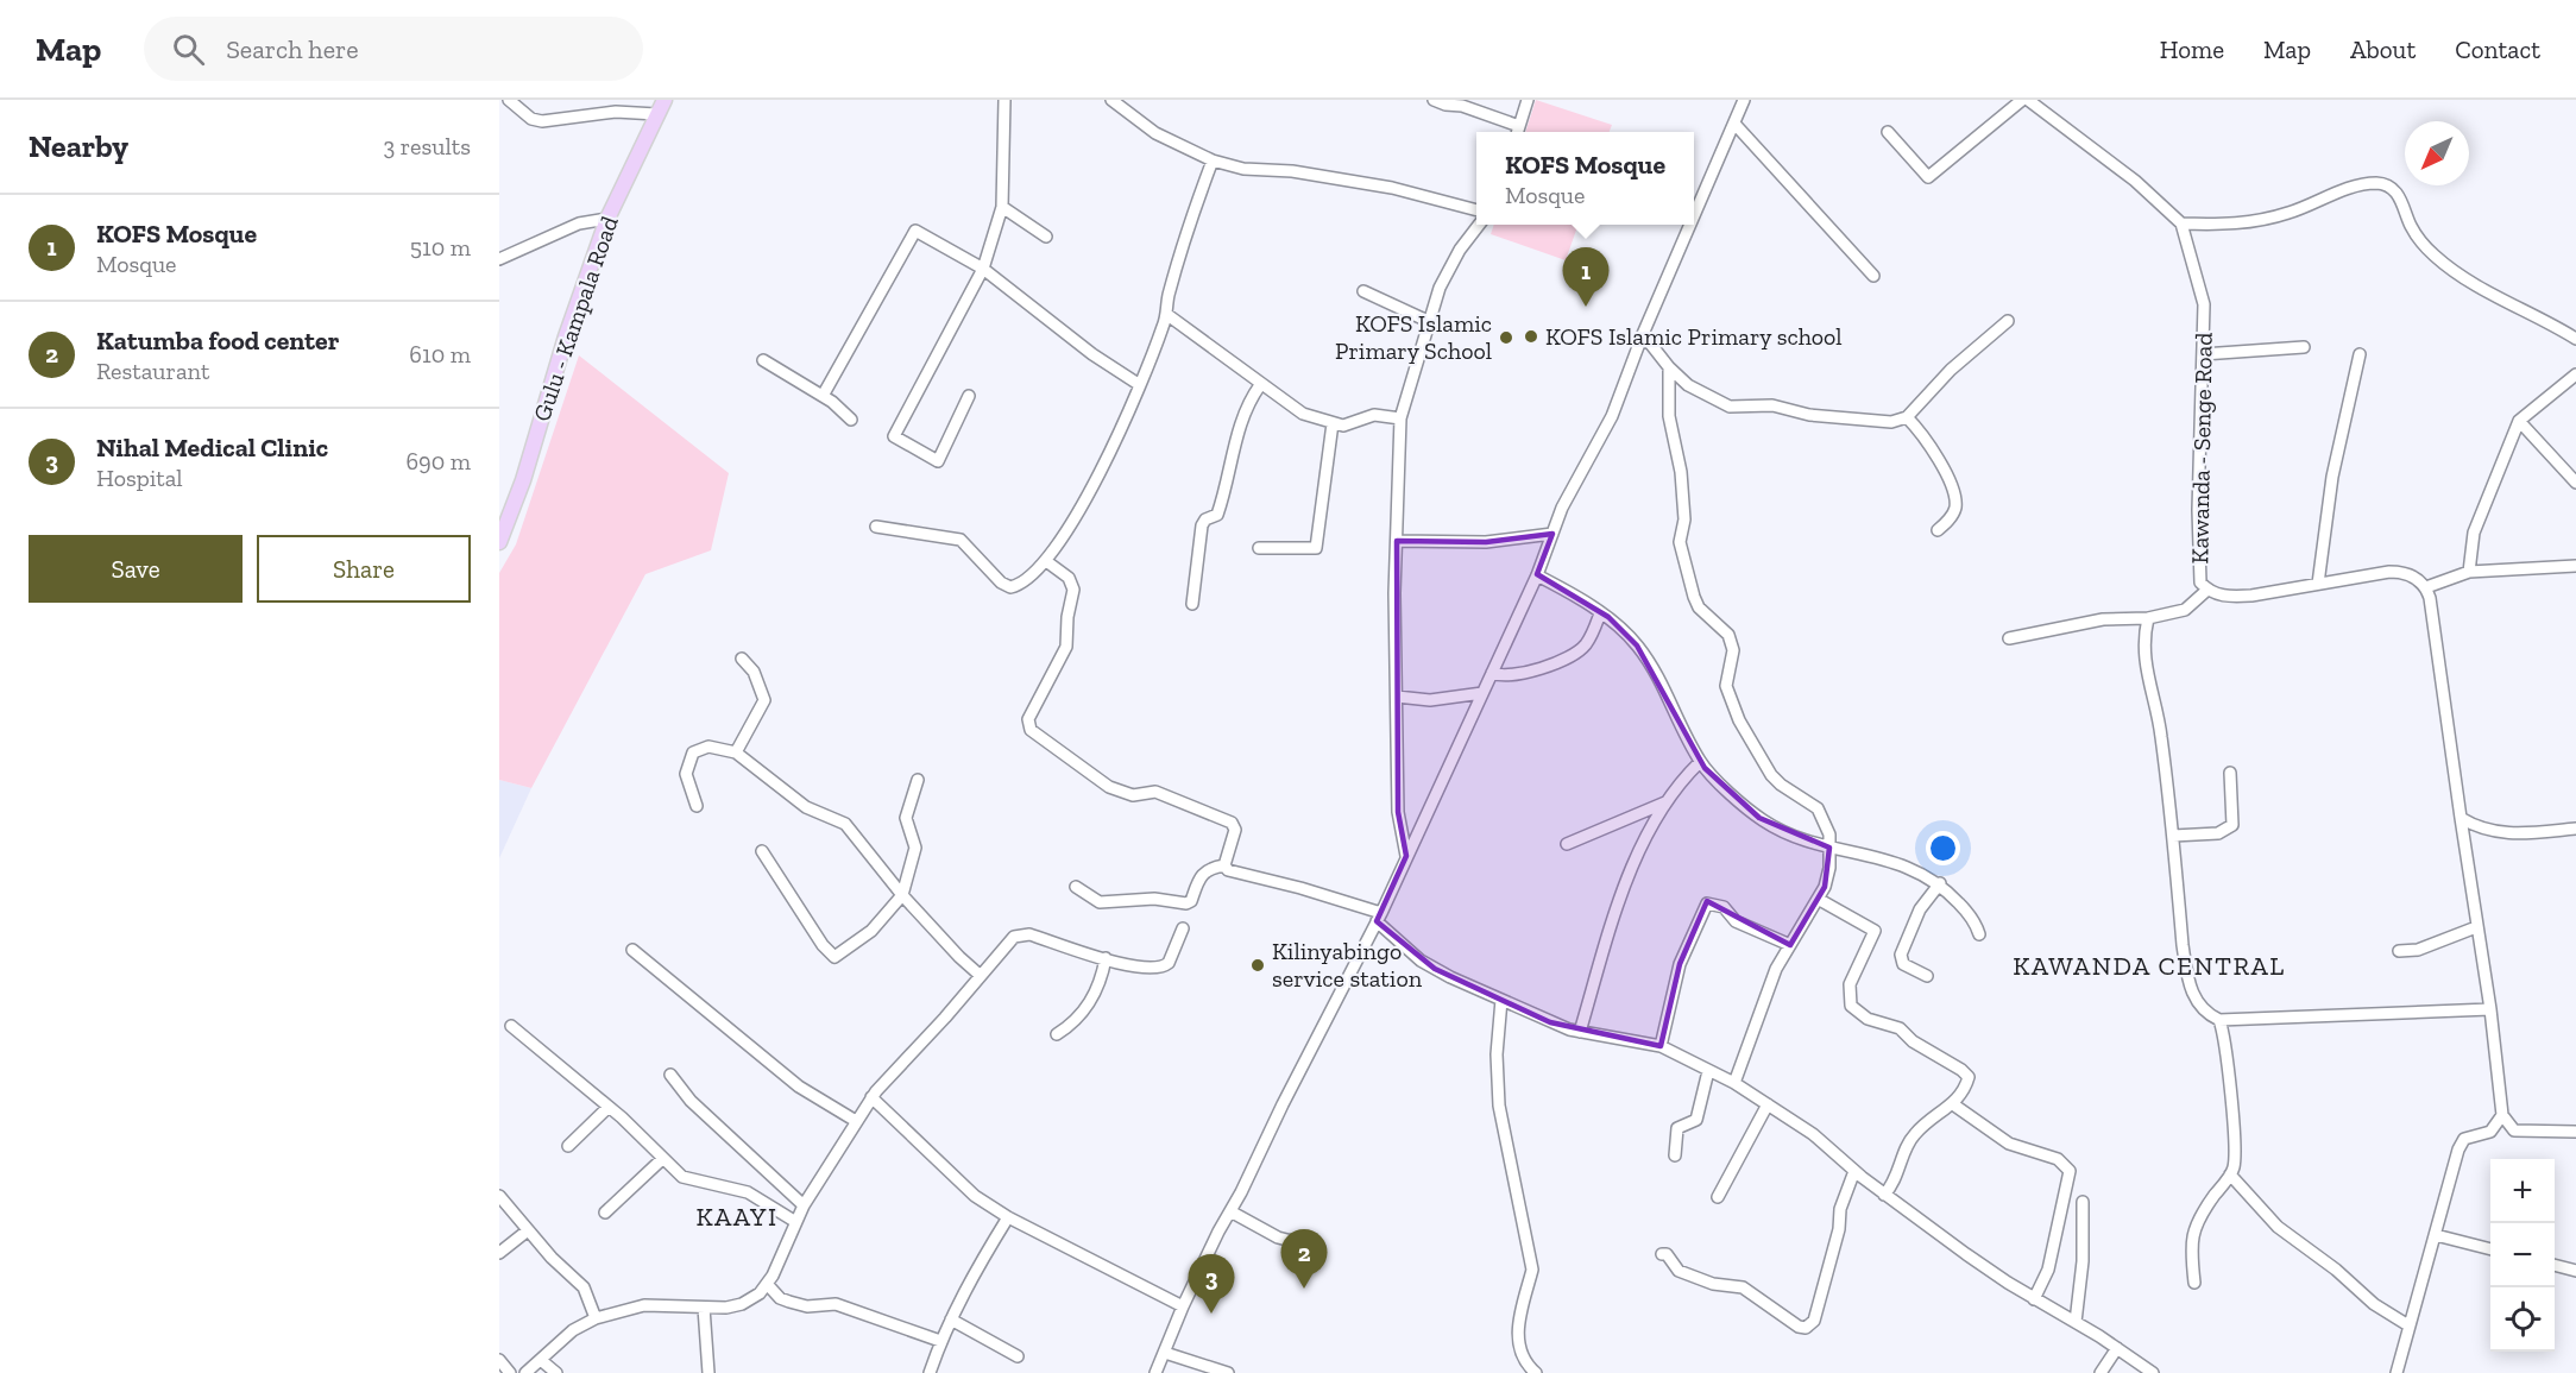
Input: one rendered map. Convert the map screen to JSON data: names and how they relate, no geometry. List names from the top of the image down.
{
  "streets": {
    "main road": ["Gulu - Kampala Road"],
    "street": ["Kawanda - Senge Road"]
  },
  "districts": ["KAWANDA CENTRAL", "KAAYI"],
  "places": ["KOFS Islamic Primary school", "KOFS Islamic Primary School", "Kilinyabingo service station"],
  "north": "bottom left",
  "page": {
    "header": "Map",
    "search": "Search here",
    "nav": [
      "Home",
      "Map",
      "About",
      "Contact"
    ],
    "heading": ["Nearby", "3 results"],
    "popup": ["KOFS Mosque", "Mosque"],
    "list": [
      {
        "mark": "1",
        "name": "KOFS Mosque",
        "note": "Mosque",
        "value": "510 m"
      },
      {
        "mark": "2",
        "name": "Katumba food center",
        "note": "Restaurant",
        "value": "610 m"
      },
      {
        "mark": "3",
        "name": "Nihal Medical Clinic",
        "note": "Hospital",
        "value": "690 m"
      }
    ],
    "pins": ["1", "2", "3"],
    "buttons": ["Save", "Share"],
    "map_buttons": ["+", "−"]
  }
}
